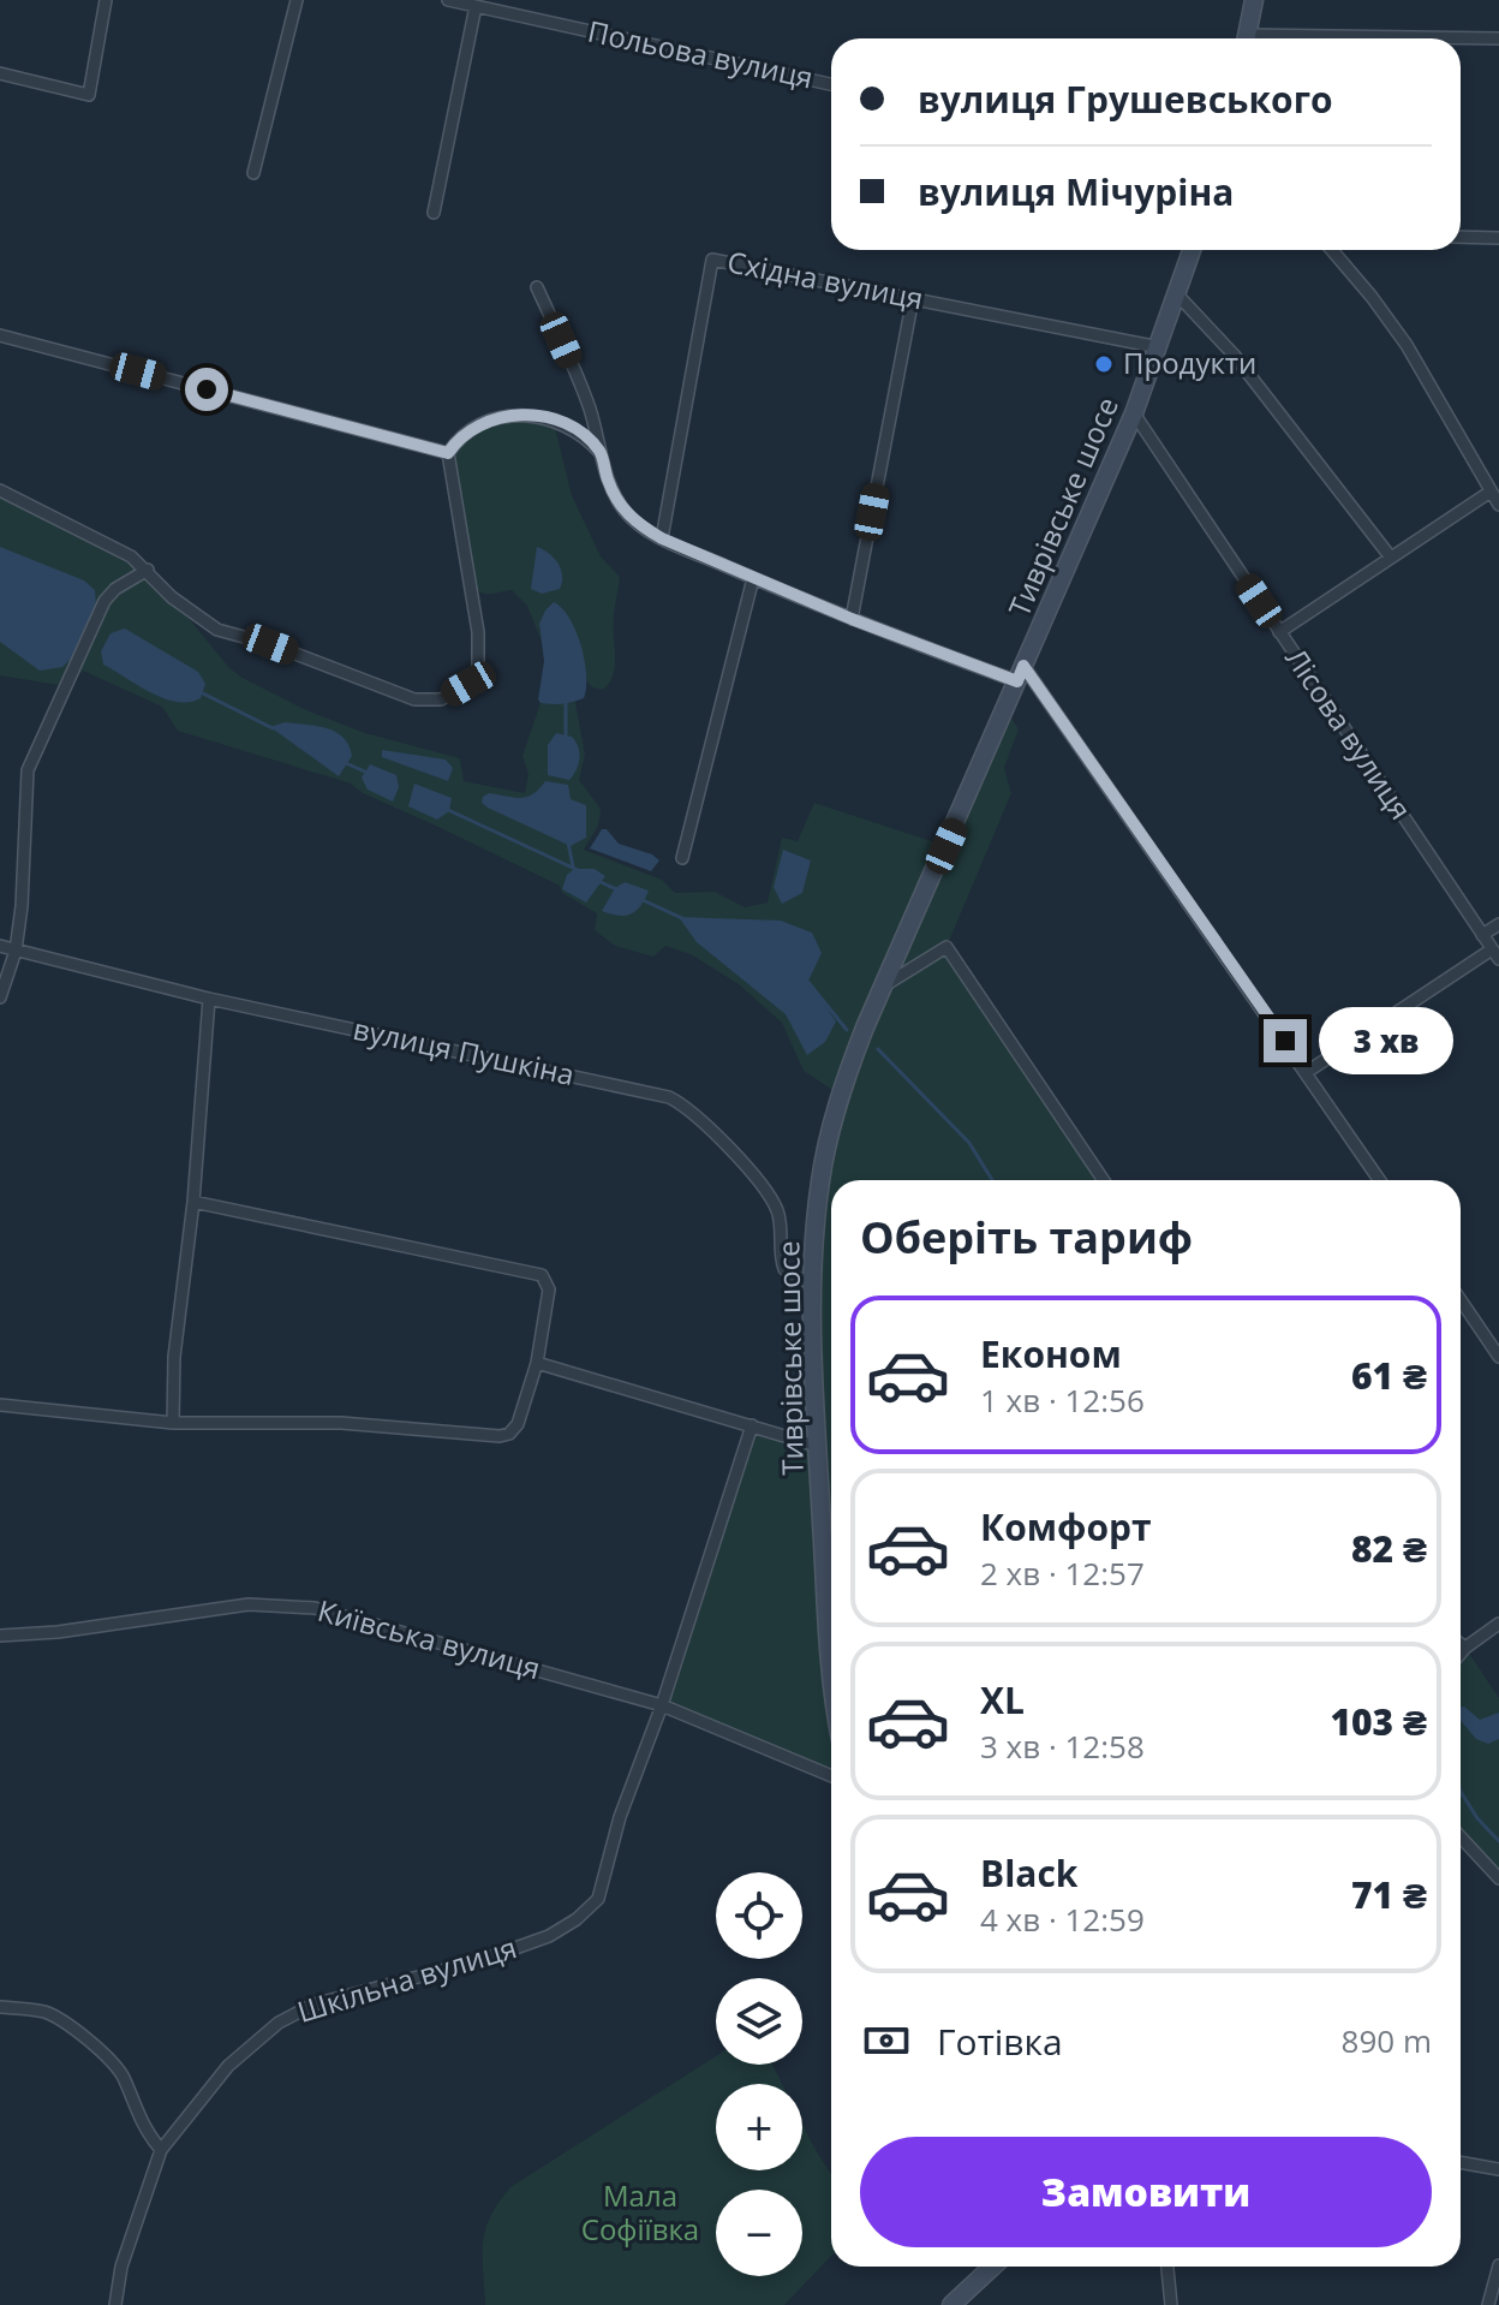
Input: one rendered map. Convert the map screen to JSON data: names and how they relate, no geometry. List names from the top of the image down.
{
  "streets": {
    "main road": ["Тиврівське шосе"],
    "street": [
      "Польова вулиця",
      "Східна вулиця",
      "Лісова вулиця",
      "вулиця Пушкіна",
      "Київська вулиця",
      "Шкільна вулиця"
    ]
  },
  "crossings": [
    ["Східна вулиця", "Тиврівське шосе"],
    ["Тиврівське шосе", "Лісова вулиця"],
    ["Тиврівське шосе", "вулиця Пушкіна"],
    ["Київська вулиця", "Шкільна вулиця"]
  ],
  "parks": ["Мала Софіївка"],
  "places": ["Продукти"],
  "page": {
    "banner": ["вулиця Грушевського", "вулиця Мічуріна"],
    "bubble": "3 хв",
    "heading": "Оберіть тариф",
    "list": [
      {
        "name": "Економ",
        "note": "1 хв · 12:56",
        "value": "61 ₴"
      },
      {
        "name": "Комфорт",
        "note": "2 хв · 12:57",
        "value": "82 ₴"
      },
      {
        "name": "XL",
        "note": "3 хв · 12:58",
        "value": "103 ₴"
      },
      {
        "name": "Black",
        "note": "4 хв · 12:59",
        "value": "71 ₴"
      }
    ],
    "map_buttons": ["+", "−"],
    "pay": ["Готівка", "890 m"],
    "buttons": "Замовити"
  }
}
